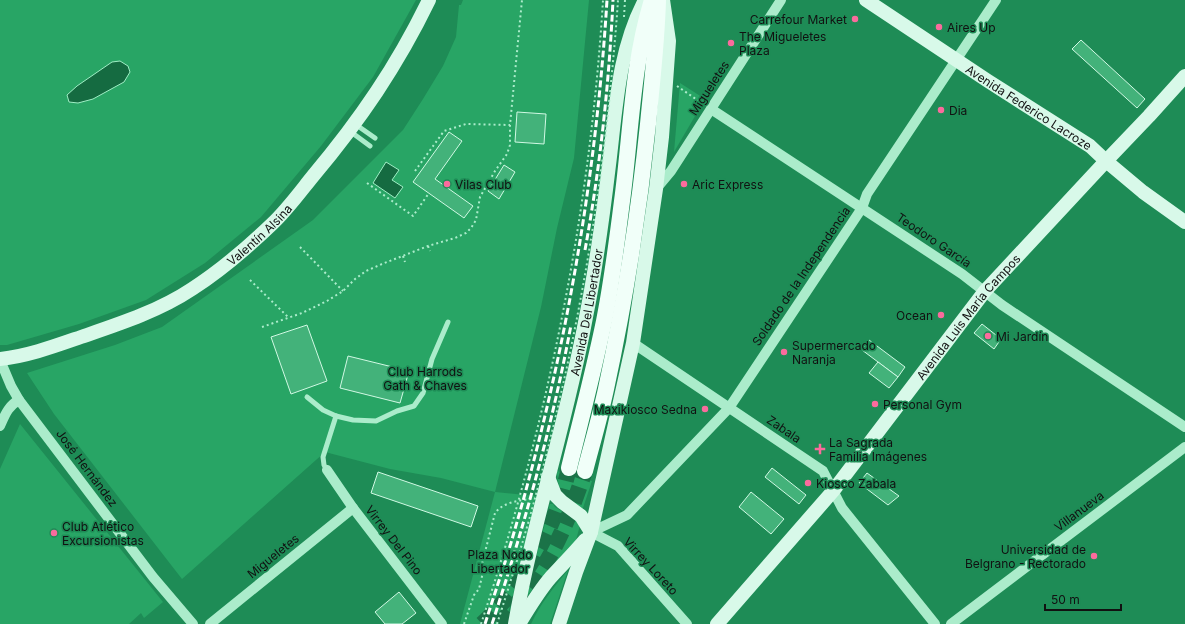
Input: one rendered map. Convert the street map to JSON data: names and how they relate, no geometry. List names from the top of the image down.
{
  "streets": {
    "main road": [
      "Avenida Federico Lacroze",
      "Valentín Alsina",
      "Avenida Del Libertador",
      "Avenida Luis María Campos"
    ],
    "street": [
      "Migueletes",
      "Teodoro García",
      "Soldado de la Independencia",
      "Zabala",
      "José Hernández",
      "Villanueva",
      "Virrey Del Pino",
      "Virrey Loreto"
    ]
  },
  "crossings": [
    ["Migueletes", "Teodoro García"],
    ["Migueletes", "Virrey Del Pino"],
    ["Avenida Federico Lacroze", "Soldado de la Independencia"],
    ["Avenida Federico Lacroze", "Avenida Luis María Campos"],
    ["Valentín Alsina", "José Hernández"],
    ["Teodoro García", "Soldado de la Independencia"],
    ["Teodoro García", "Avenida Luis María Campos"],
    ["Soldado de la Independencia", "Zabala"],
    ["Soldado de la Independencia", "Virrey Loreto"],
    ["Avenida Luis María Campos", "Zabala"]
  ],
  "parks": ["Club Harrods Gath & Chaves", "Plaza Nodo Libertador"],
  "places": {
    "other": [
      "Carrefour Market",
      "Aires Up",
      "The Migueletes Plaza",
      "Dia",
      "Vilas Club",
      "Aric Express",
      "Ocean",
      "Mi Jardín",
      "Supermercado Naranja",
      "Personal Gym",
      "Maxikiosco Sedna",
      "Kiosco Zabala",
      "Club Atlético Excursionistas",
      "Universidad de Belgrano - Rectorado"
    ],
    "health": ["La Sagrada Familia Imágenes"]
  },
  "scale_bar": "50 m"
}
